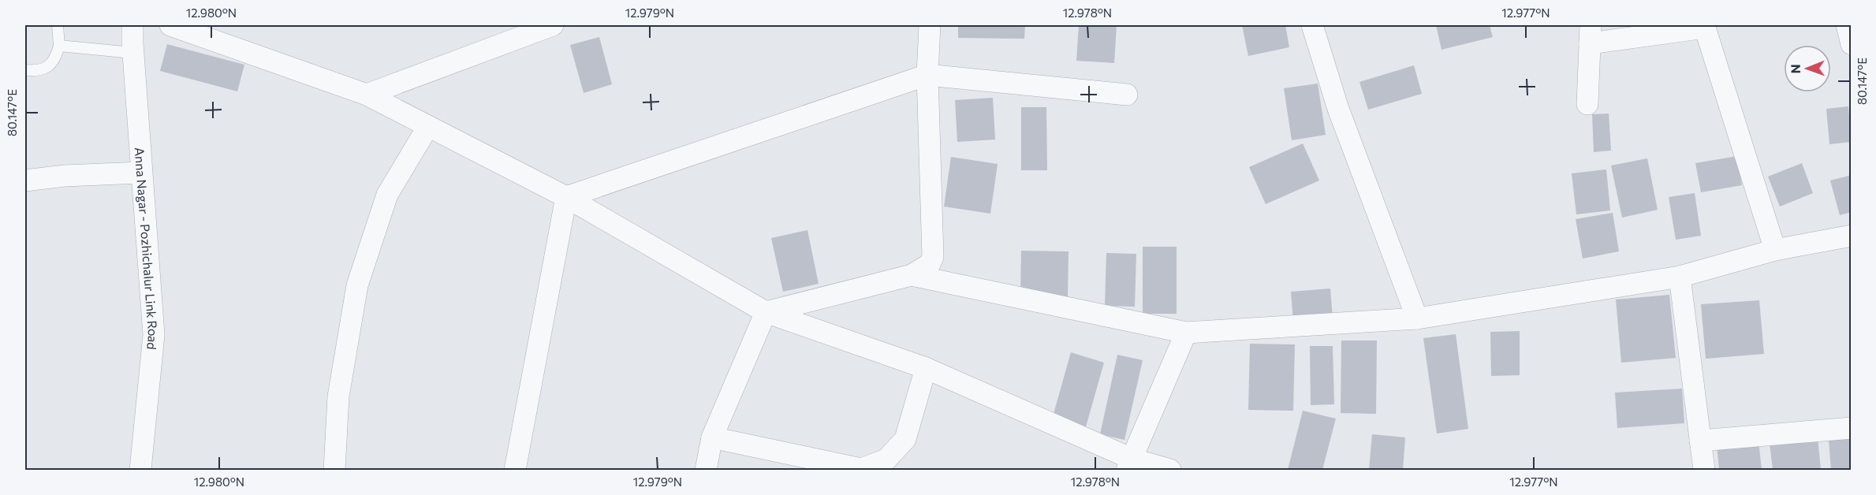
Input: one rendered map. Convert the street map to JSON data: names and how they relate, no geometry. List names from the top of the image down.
{
  "streets": {
    "street": ["Anna Nagar - Pozhichalur Link Road"]
  },
  "north": "left",
  "coordinates": [
    "12.980°N",
    "12.979°N",
    "12.978°N",
    "12.977°N",
    "80.147°E"
  ]
}
